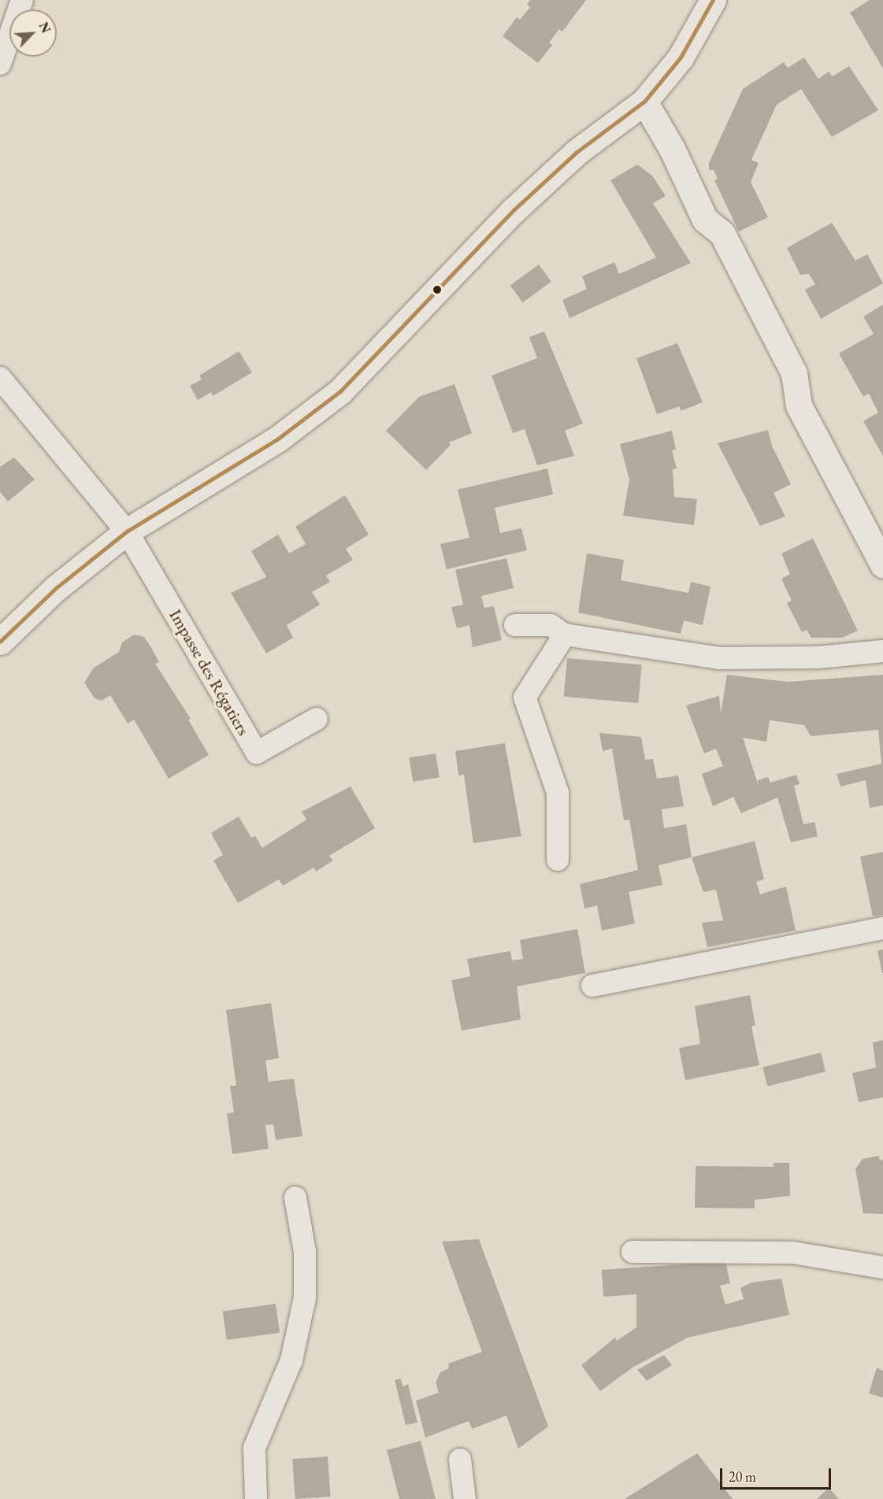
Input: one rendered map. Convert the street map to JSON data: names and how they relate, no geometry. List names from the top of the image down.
{
  "streets": {
    "lane": ["Impasse des Régatiers"]
  },
  "scale_bar": "20 m",
  "north": "top right"
}
